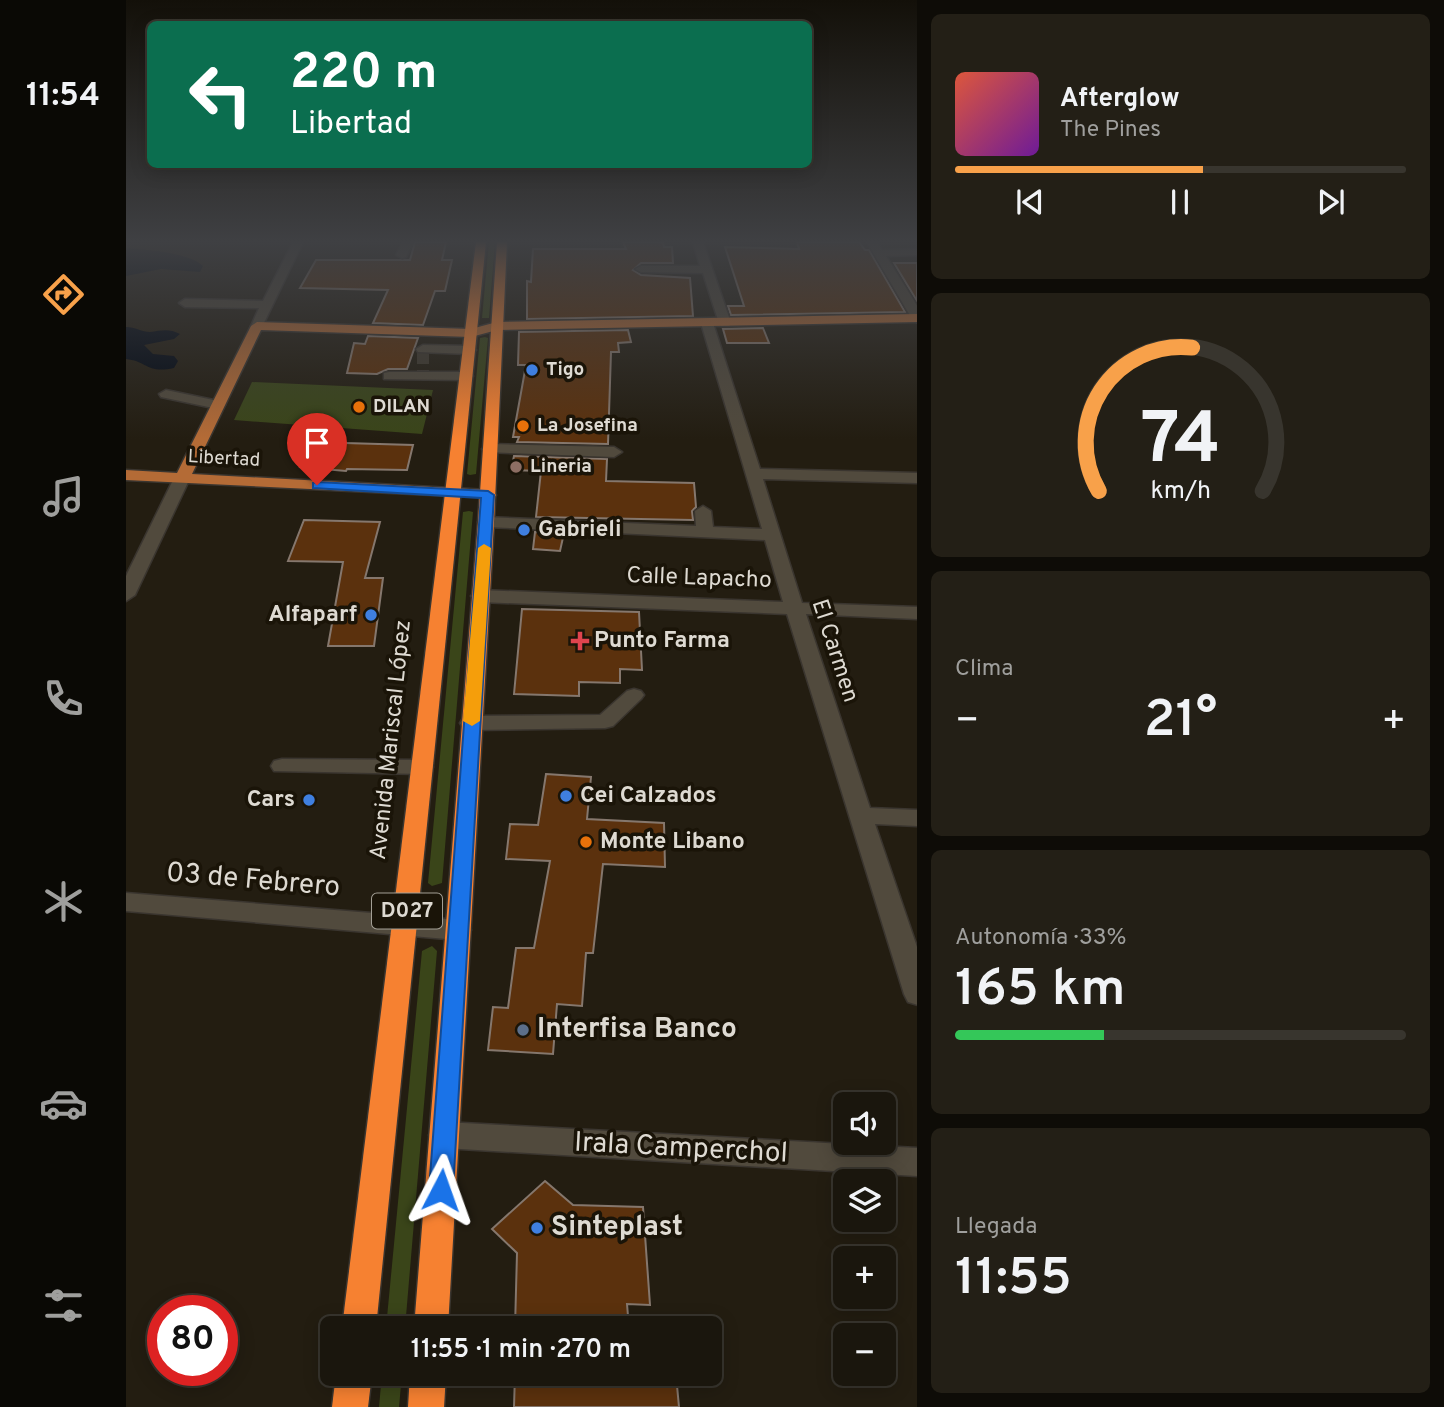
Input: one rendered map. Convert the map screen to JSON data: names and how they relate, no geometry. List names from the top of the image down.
{
  "streets": {
    "highway": ["Avenida Mariscal López", "D027"],
    "main road": ["Libertad"],
    "street": [
      "Calle Lapacho",
      "El Carmen",
      "03 de Febrero",
      "Irala Camperchol"
    ]
  },
  "crossings": [
    ["Libertad", "Avenida Mariscal López"],
    ["Libertad", "D027"],
    ["Calle Lapacho", "El Carmen"],
    ["Calle Lapacho", "D027"],
    ["Avenida Mariscal López", "03 de Febrero"],
    ["03 de Febrero", "D027"],
    ["D027", "Irala Camperchol"]
  ],
  "places": {
    "other": [
      "Tigo",
      "DILAN",
      "La Josefina",
      "Lineria",
      "Gabrieli",
      "Alfaparf",
      "Cei Calzados",
      "Cars",
      "Monte Libano",
      "Interfisa Banco",
      "Sinteplast"
    ],
    "health": ["Punto Farma"]
  },
  "page": {
    "tabs": "11:54",
    "turn": ["220 m", "Libertad"],
    "song": ["Afterglow", "The Pines"],
    "tile": [
      "Clima",
      ["Autonomía · 33%", "165 km"],
      ["Llegada", "11:55"]
    ],
    "heat": ["−", "21°", "+"],
    "map_buttons": ["+", "−"],
    "limit": "80",
    "trip": "11:55 · 1 min · 270 m",
    "gauge": ["74", "km/h"]
  }
}
